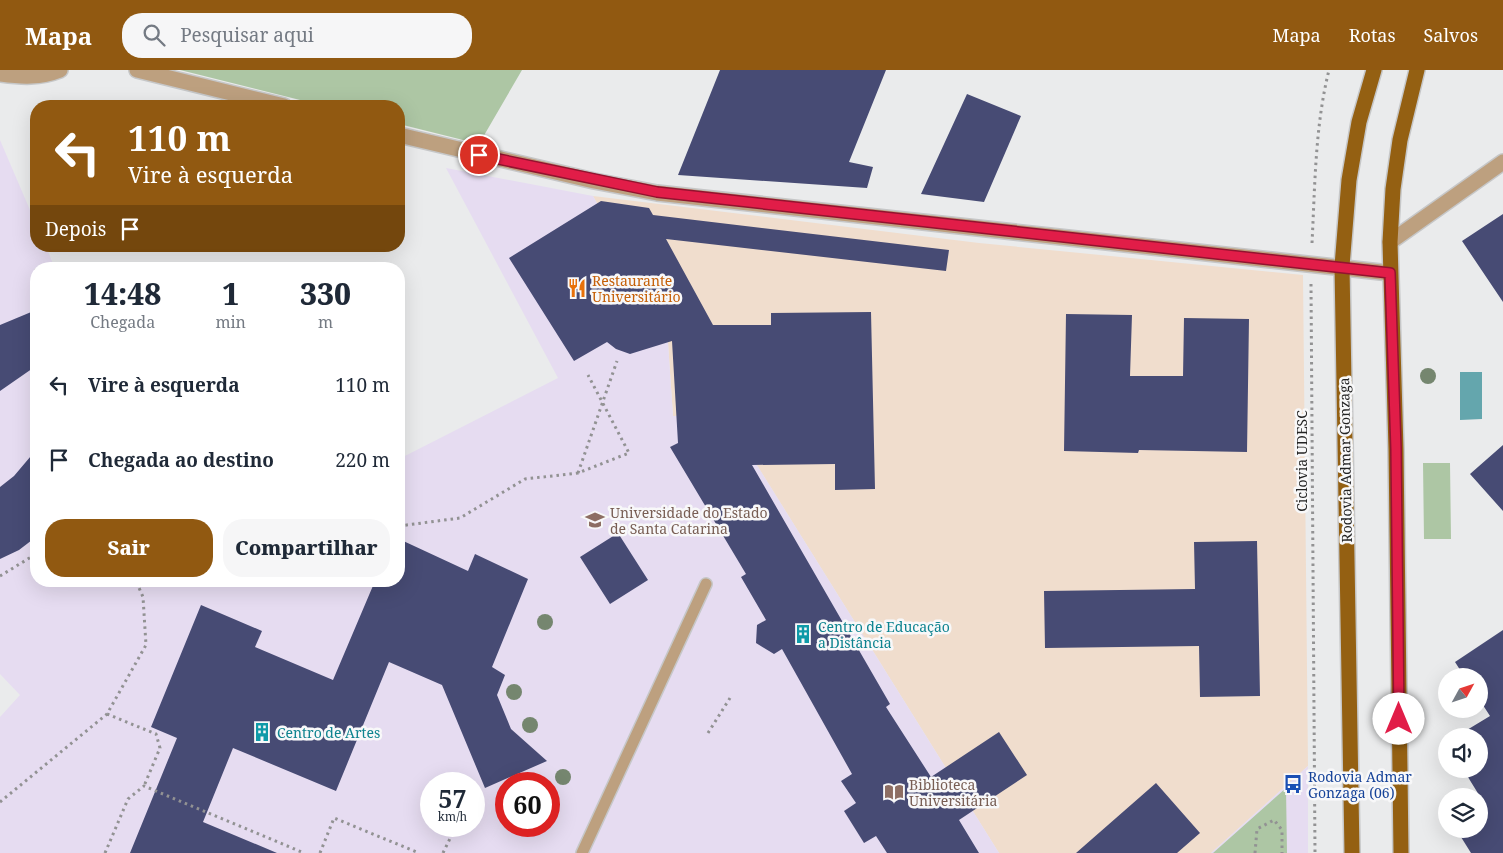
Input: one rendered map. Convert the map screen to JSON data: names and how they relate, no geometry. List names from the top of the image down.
{
  "streets": {
    "main road": ["Rodovia Admar Gonzaga"],
    "path": ["Ciclovia UDESC"]
  },
  "places": {
    "restaurant": ["Restaurante Universitário"],
    "school or university": ["Universidade do Estado de Santa Catarina"],
    "building": ["Centro de Educação a Distância", "Centro de Artes"],
    "bus stop": ["Rodovia Admar Gonzaga (06)"],
    "library": ["Biblioteca Universitária"]
  },
  "north": "top right",
  "page": {
    "header": "Mapa",
    "search": "Pesquisar aqui",
    "nav": ["Mapa", "Rotas", "Salvos"],
    "turn": ["110 m", "Vire à esquerda"],
    "then": "Depois",
    "eta": [
      "14:48",
      "Chegada",
      "1",
      "min",
      "330",
      "m"
    ],
    "list": [
      {
        "name": "Vire à esquerda",
        "value": "110 m"
      },
      {
        "name": "Chegada ao destino",
        "value": "220 m"
      }
    ],
    "buttons": ["Sair", "Compartilhar"],
    "speed": "57 km/h",
    "limit": "60"
  }
}
